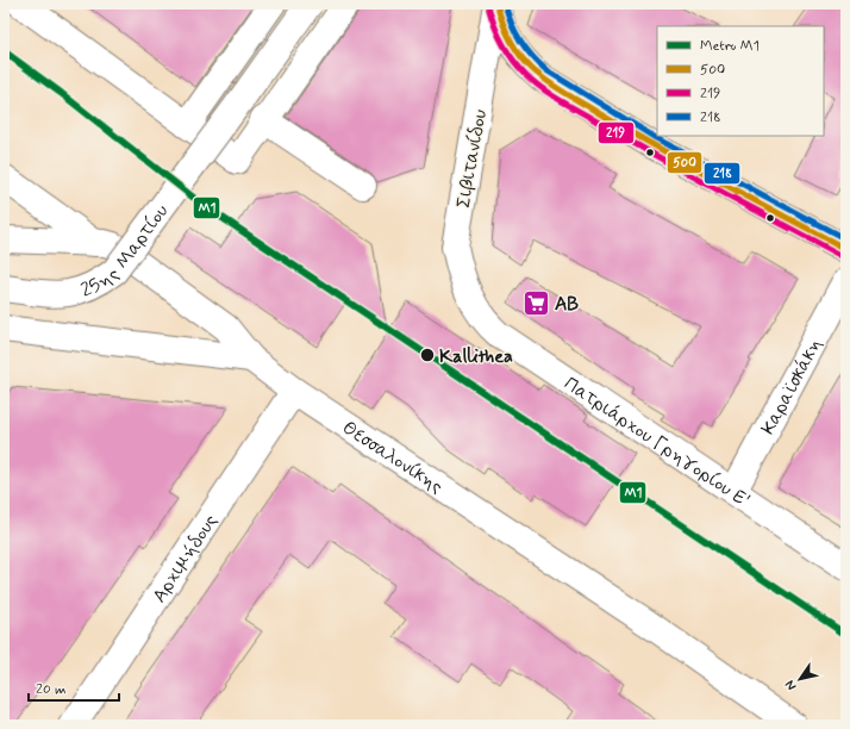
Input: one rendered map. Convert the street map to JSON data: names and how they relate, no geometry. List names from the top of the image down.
{
  "streets": {
    "street": [
      "Σιβιτανίδου",
      "25ης Μαρτίου",
      "Καραϊσκάκη",
      "Πατριάρχου Γρηγορίου Ε'",
      "Θεσσαλονίκης",
      "Αρχιμήδους"
    ]
  },
  "crossings": [
    ["Σιβιτανίδου", "Πατριάρχου Γρηγορίου Ε'"],
    ["25ης Μαρτίου", "Θεσσαλονίκης"],
    ["Καραϊσκάκη", "Πατριάρχου Γρηγορίου Ε'"],
    ["Θεσσαλονίκης", "Αρχιμήδους"]
  ],
  "places": {
    "supermarket": ["ΑΒ"],
    "other": ["Kallithea"]
  },
  "lines": [
    "transit line 500",
    "transit line 218",
    "transit line 219",
    "metro line Μ1"
  ],
  "legend": [
    "Metro Μ1",
    "500",
    "219",
    "218"
  ],
  "scale_bar": "20 m",
  "north": "bottom left"
}
